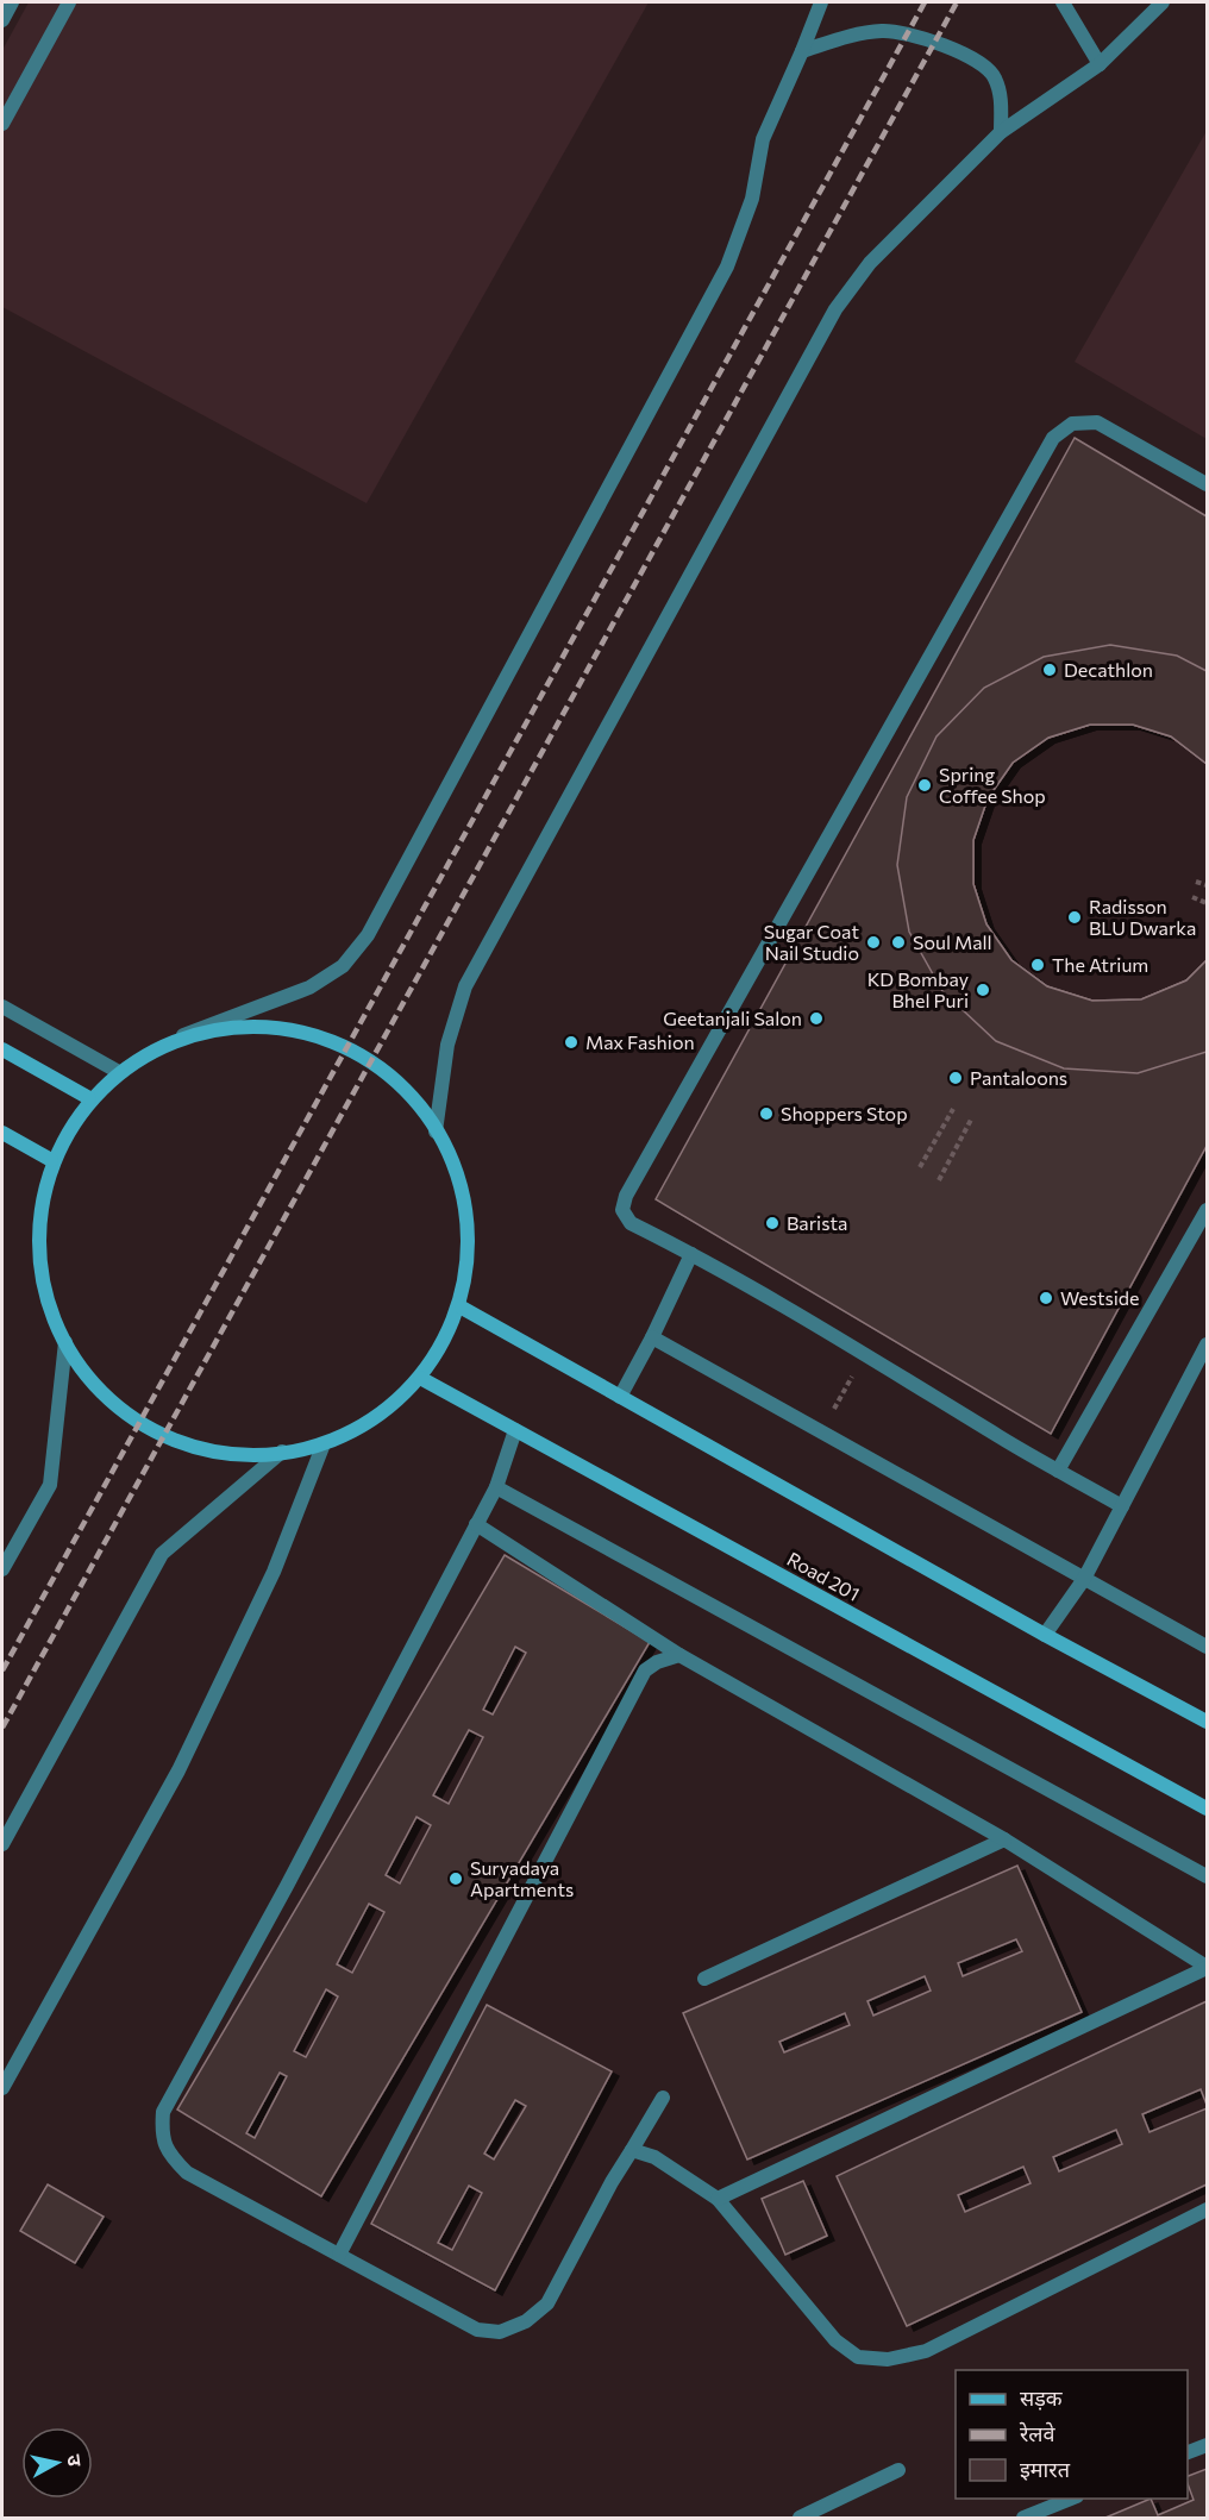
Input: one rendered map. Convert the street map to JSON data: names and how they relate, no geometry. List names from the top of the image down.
{
  "streets": {
    "main road": ["Road 201"]
  },
  "places": [
    "Decathlon",
    "Spring Coffee Shop",
    "Radisson BLU Dwarka",
    "Sugar Coat Nail Studio",
    "Soul Mall",
    "The Atrium",
    "KD Bombay Bhel Puri",
    "Geetanjali Salon",
    "Max Fashion",
    "Pantaloons",
    "Shoppers Stop",
    "Barista",
    "Westside",
    "Suryadaya Apartments"
  ],
  "legend": ["सड़क", "रेलवे", "इमारत"],
  "north": "right"
}
